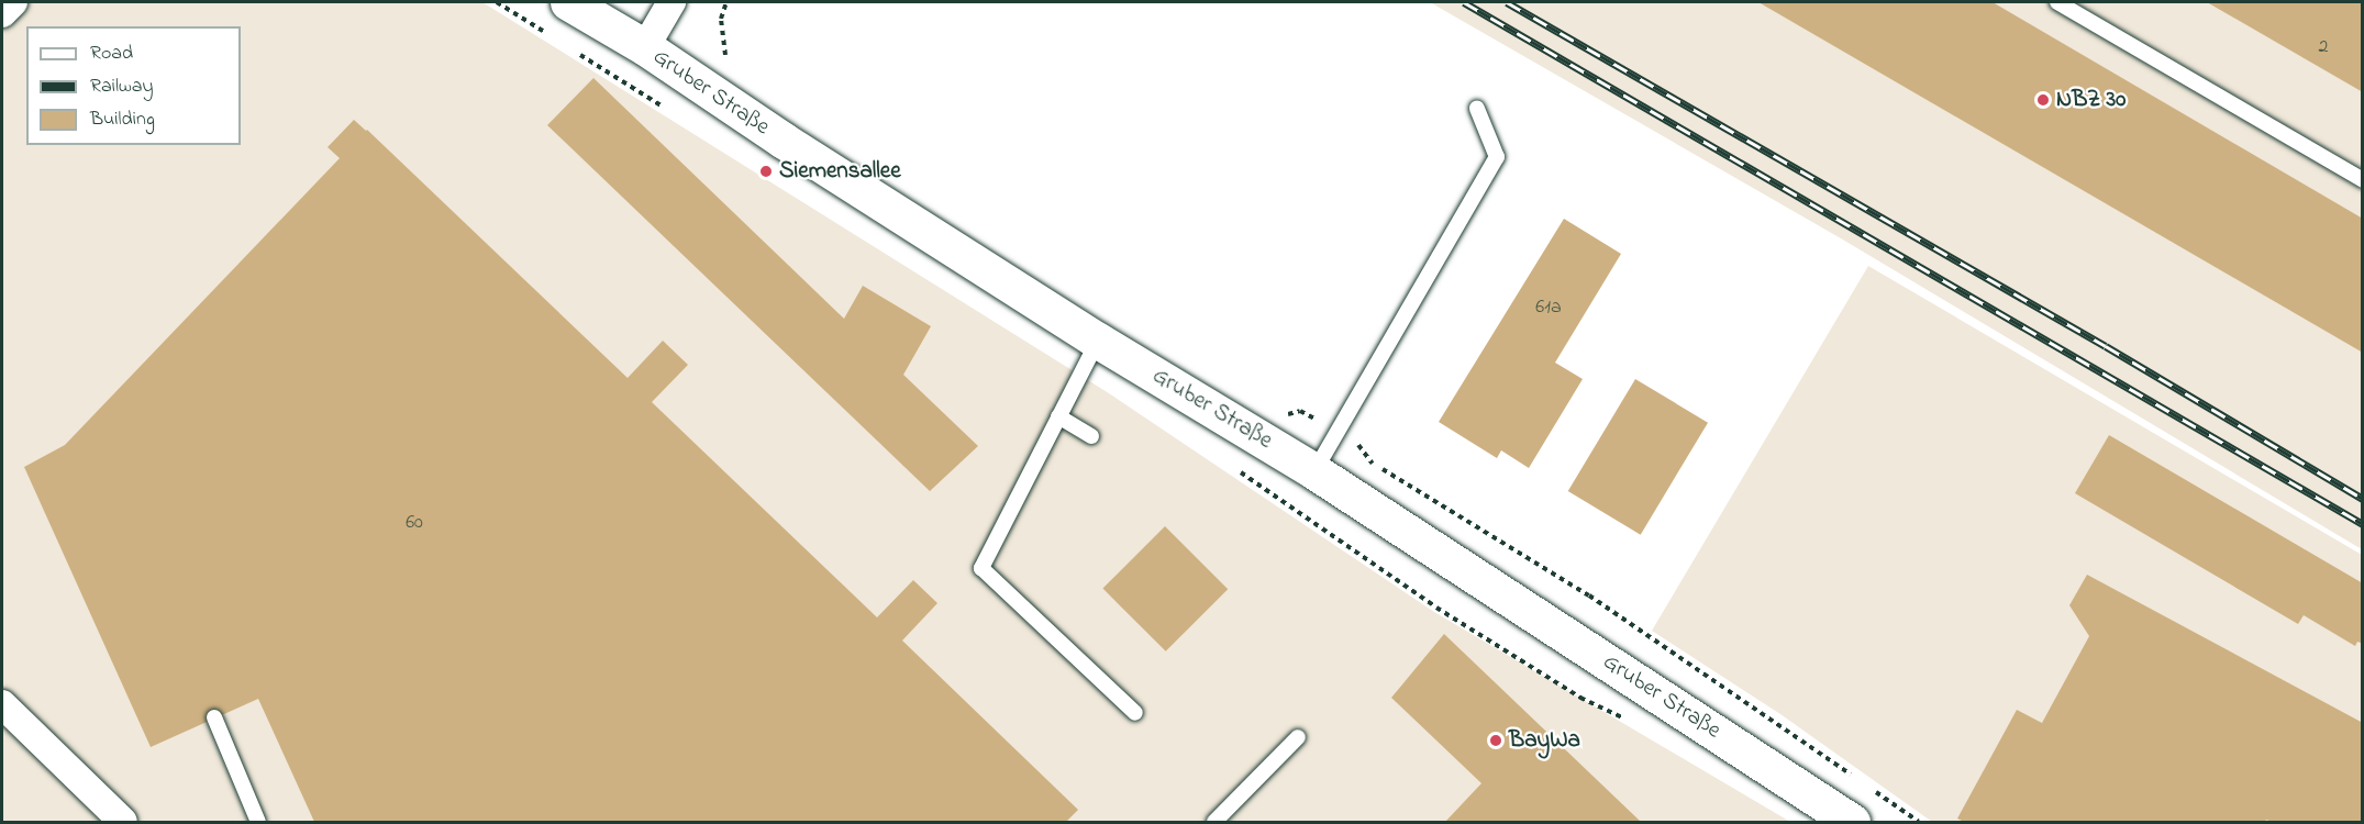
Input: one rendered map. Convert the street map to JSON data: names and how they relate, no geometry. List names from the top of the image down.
{
  "streets": {
    "street": ["Gruber Straße"]
  },
  "places": ["NBZ 30", "Siemensallee", "BayWa"],
  "house_numbers": ["2", "61a", "60"],
  "legend": ["Road", "Railway", "Building"]
}
